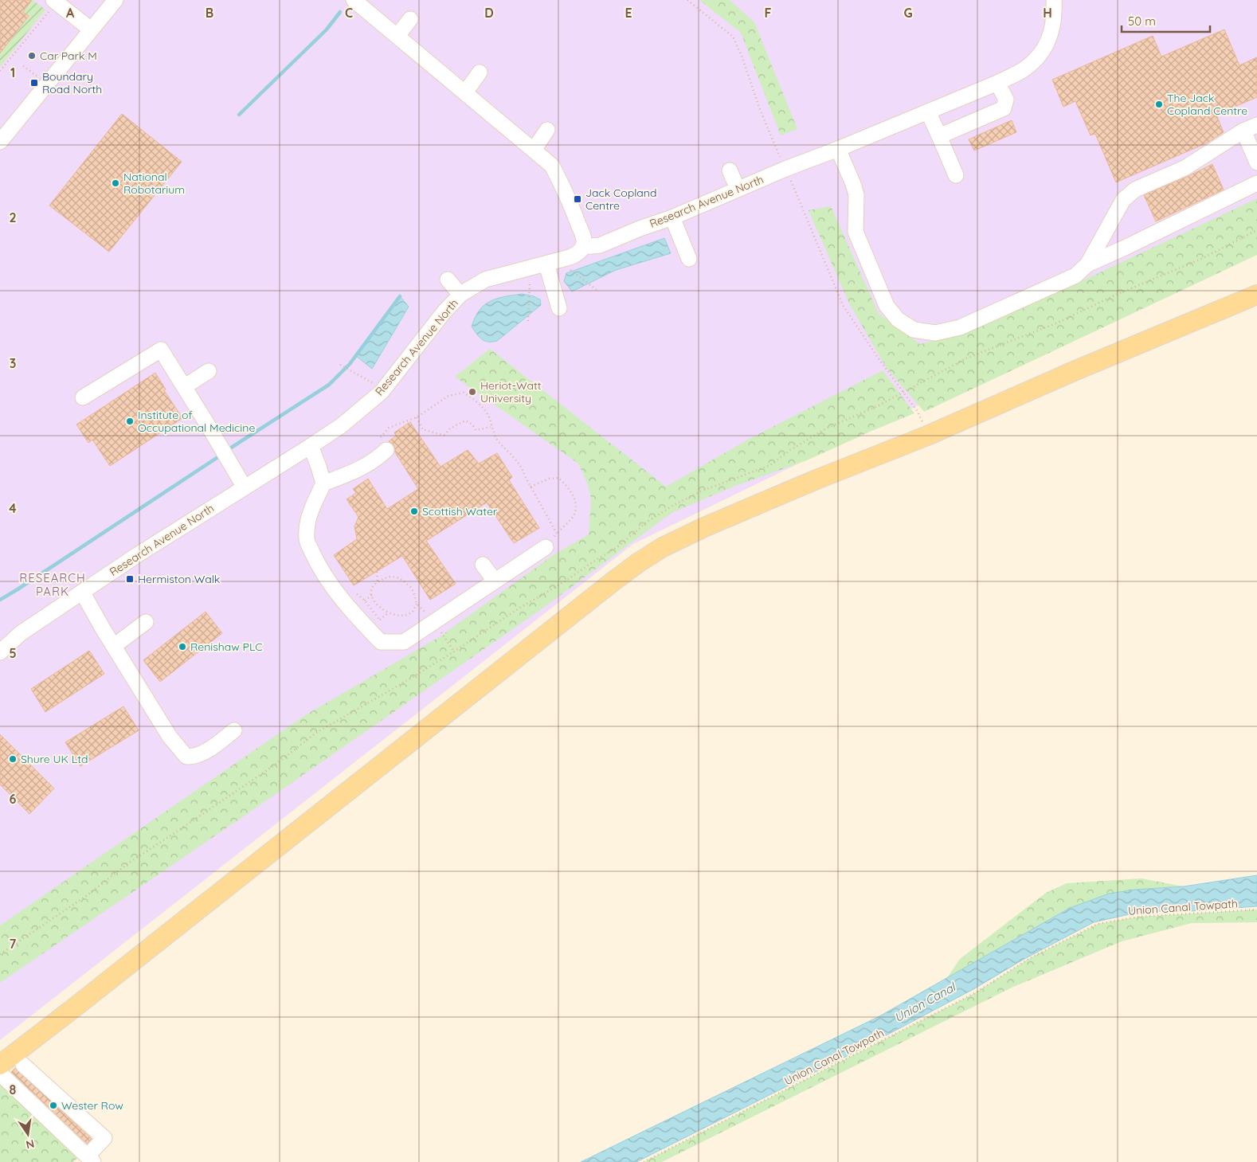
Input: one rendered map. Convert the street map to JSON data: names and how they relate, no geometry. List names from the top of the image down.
{
  "streets": {
    "street": ["Research Avenue North"],
    "path": ["Union Canal Towpath"]
  },
  "districts": ["RESEARCH PARK"],
  "water": ["Union Canal"],
  "places": {
    "other": [
      "Car Park M",
      "The Jack Copland Centre",
      "National Robotarium",
      "Heriot-Watt University",
      "Institute of Occupational Medicine",
      "Scottish Water",
      "Renishaw PLC",
      "Shure UK Ltd",
      "Wester Row"
    ],
    "transit": ["Boundary Road North", "Jack Copland Centre", "Hermiston Walk"]
  },
  "scale_bar": "50 m",
  "north": "bottom",
  "grid": {
    "columns": [
      "A",
      "B",
      "C",
      "D",
      "E",
      "F",
      "G",
      "H"
    ],
    "rows": [
      "1",
      "2",
      "3",
      "4",
      "5",
      "6",
      "7",
      "8"
    ]
  }
}
